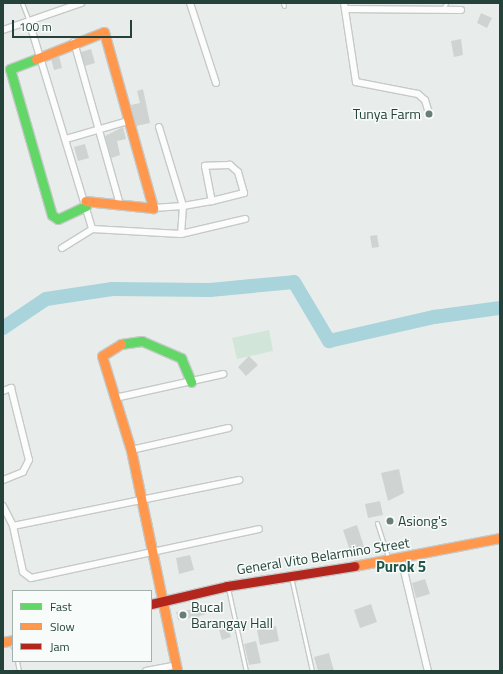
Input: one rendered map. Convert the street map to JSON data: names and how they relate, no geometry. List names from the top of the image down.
{
  "streets": {
    "street": ["General Vito Belarmino Street"]
  },
  "districts": ["Purok 5"],
  "places": ["Tunya Farm", "Asiong's", "Bucal Barangay Hall"],
  "legend": ["Fast", "Slow", "Jam"],
  "scale_bar": "100 m"
}
